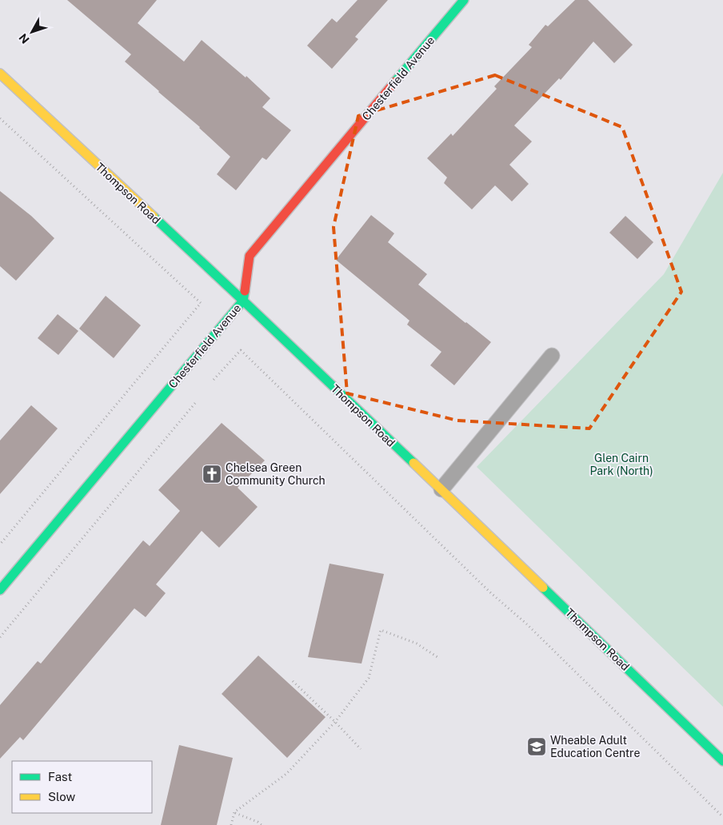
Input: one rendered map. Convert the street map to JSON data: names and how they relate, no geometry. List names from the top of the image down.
{
  "streets": {
    "street": ["Chesterfield Avenue", "Thompson Road"]
  },
  "crossings": [
    ["Chesterfield Avenue", "Thompson Road"]
  ],
  "parks": ["Glen Cairn Park (North)"],
  "places": {
    "church": ["Chelsea Green Community Church"],
    "school or university": ["Wheable Adult Education Centre"]
  },
  "legend": ["Fast", "Slow"],
  "north": "bottom left"
}
